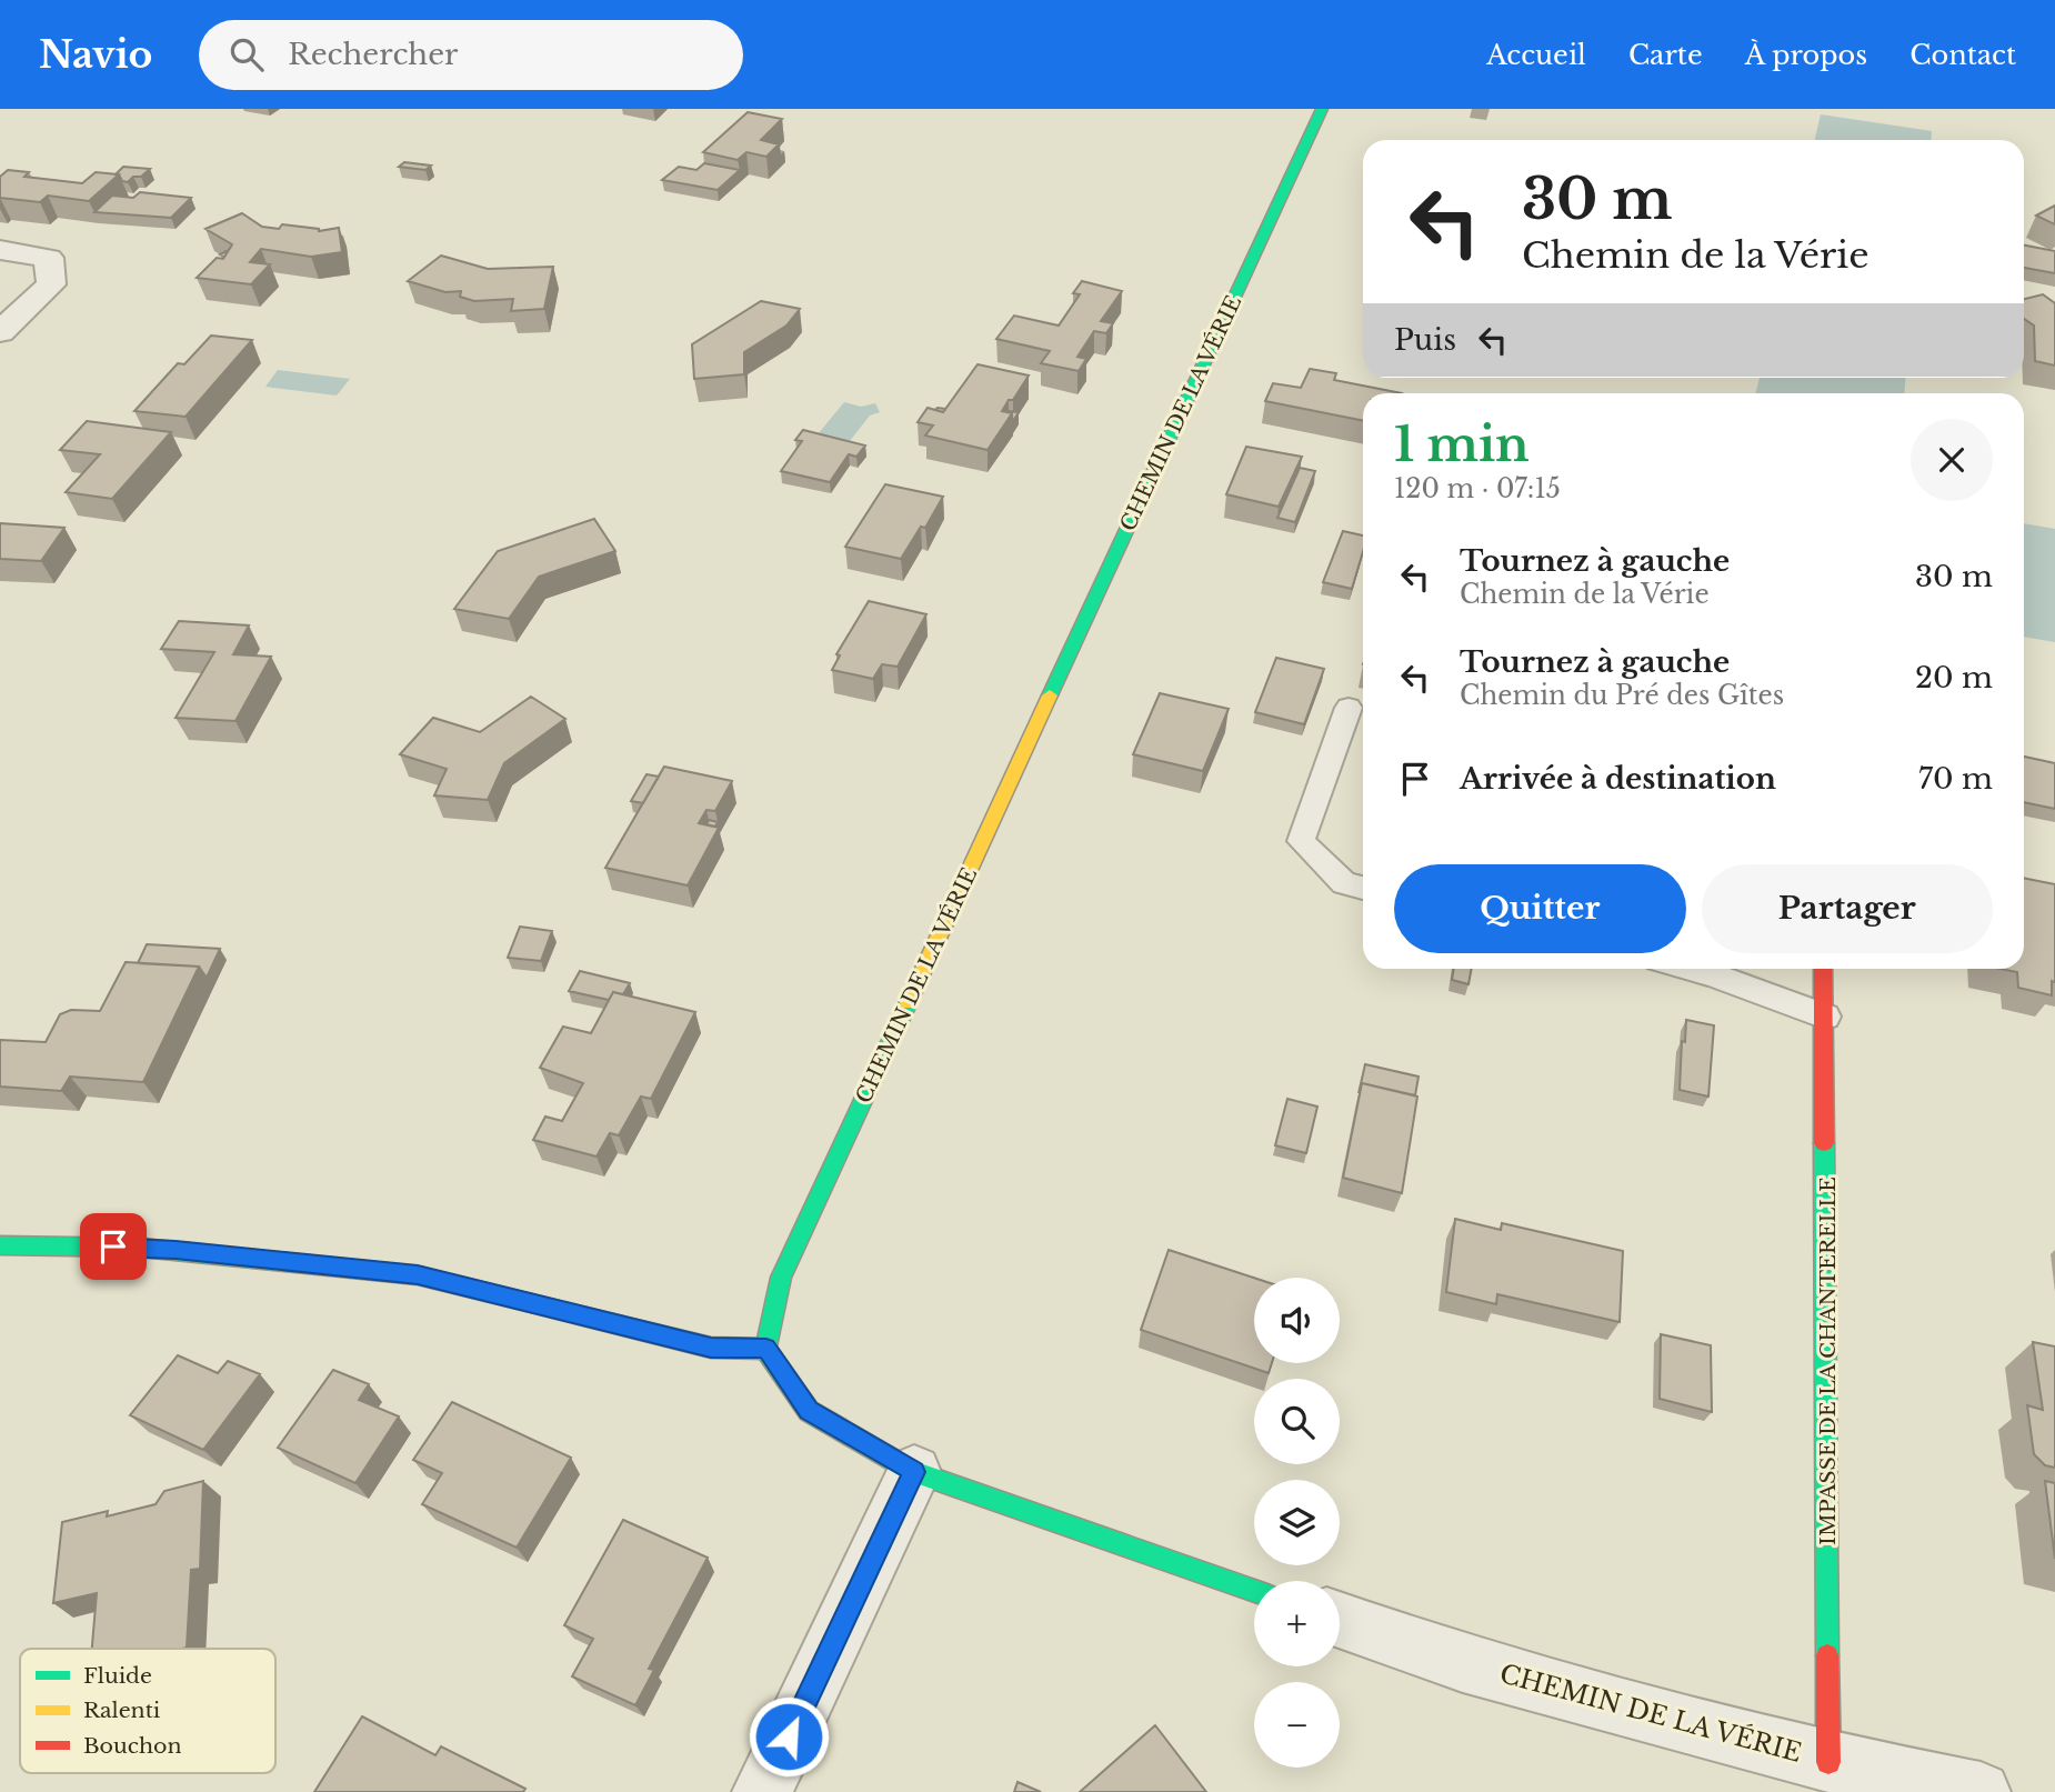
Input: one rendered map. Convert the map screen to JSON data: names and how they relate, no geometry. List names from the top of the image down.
{
  "streets": {
    "street": ["CHEMIN DE LA VÉRIE", "IMPASSE DE LA CHANTERELLE"]
  },
  "crossings": [
    ["CHEMIN DE LA VÉRIE", "IMPASSE DE LA CHANTERELLE"]
  ],
  "legend": ["Fluide", "Ralenti", "Bouchon"],
  "page": {
    "header": "Navio",
    "search": "Rechercher",
    "nav": [
      "Accueil",
      "Carte",
      "À propos",
      "Contact"
    ],
    "turn": ["30 m", "Chemin de la Vérie"],
    "then": "Puis",
    "heading": ["1 min", "120 m · 07:15"],
    "list": [
      {
        "name": "Tournez à gauche",
        "note": "Chemin de la Vérie",
        "value": "30 m"
      },
      {
        "name": "Tournez à gauche",
        "note": "Chemin du Pré des Gîtes",
        "value": "20 m"
      },
      {
        "name": "Arrivée à destination",
        "value": "70 m"
      }
    ],
    "buttons": ["Quitter", "Partager"],
    "map_buttons": ["+", "−"]
  }
}
